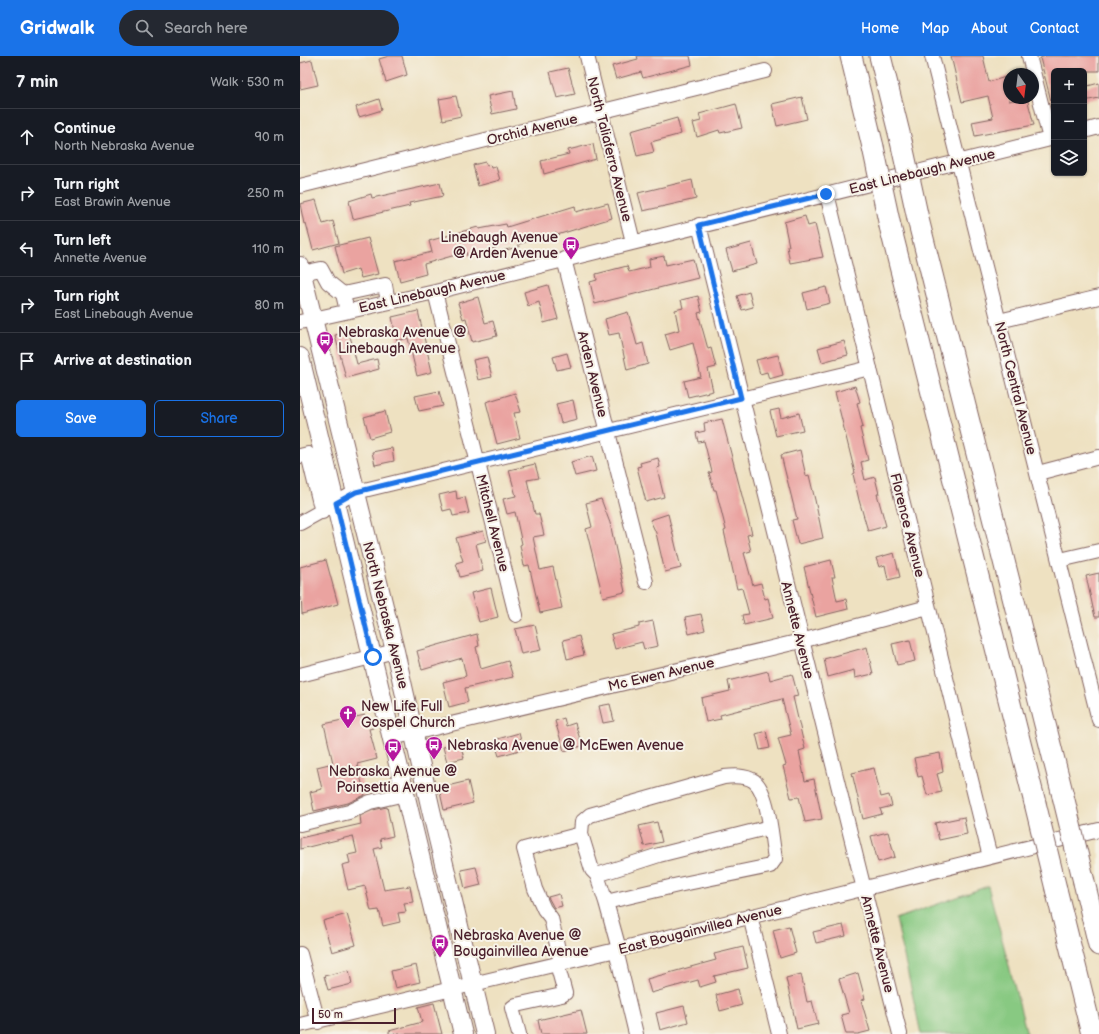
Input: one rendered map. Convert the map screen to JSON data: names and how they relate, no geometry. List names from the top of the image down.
{
  "streets": {
    "main road": ["North Nebraska Avenue"],
    "street": [
      "Orchid Avenue",
      "North Taliaferro Avenue",
      "East Linebaugh Avenue",
      "Arden Avenue",
      "North Central Avenue",
      "Mitchell Avenue",
      "Florence Avenue",
      "Annette Avenue",
      "Mc Ewen Avenue",
      "East Bougainvillea Avenue"
    ]
  },
  "crossings": [
    ["Orchid Avenue", "North Taliaferro Avenue"],
    ["North Taliaferro Avenue", "East Linebaugh Avenue"],
    ["East Linebaugh Avenue", "Arden Avenue"],
    ["East Linebaugh Avenue", "North Central Avenue"],
    ["East Linebaugh Avenue", "Mitchell Avenue"],
    ["East Linebaugh Avenue", "Florence Avenue"],
    ["East Linebaugh Avenue", "North Nebraska Avenue"],
    ["East Linebaugh Avenue", "Annette Avenue"],
    ["Florence Avenue", "Mc Ewen Avenue"],
    ["Florence Avenue", "East Bougainvillea Avenue"],
    ["North Nebraska Avenue", "Mc Ewen Avenue"],
    ["North Nebraska Avenue", "East Bougainvillea Avenue"],
    ["Annette Avenue", "Mc Ewen Avenue"],
    ["Annette Avenue", "East Bougainvillea Avenue"]
  ],
  "places": {
    "bus stop": [
      "Linebaugh Avenue @ Arden Avenue",
      "Nebraska Avenue @ Linebaugh Avenue",
      "Nebraska Avenue @ McEwen Avenue",
      "Nebraska Avenue @ Poinsettia Avenue",
      "Nebraska Avenue @ Bougainvillea Avenue"
    ],
    "church": ["New Life Full Gospel Church"]
  },
  "scale_bar": "50 m",
  "north": "bottom",
  "page": {
    "header": "Gridwalk",
    "search": "Search here",
    "nav": [
      "Home",
      "Map",
      "About",
      "Contact"
    ],
    "heading": ["7 min", "Walk · 530 m"],
    "map_buttons": ["+", "−"],
    "list": [
      ["Continue", "North Nebraska Avenue", "90 m"],
      ["Turn right", "East Brawin Avenue", "250 m"],
      ["Turn left", "Annette Avenue", "110 m"],
      ["Turn right", "East Linebaugh Avenue", "80 m"],
      "Arrive at destination"
    ],
    "buttons": ["Save", "Share"],
    "scale": "50 m"
  }
}
